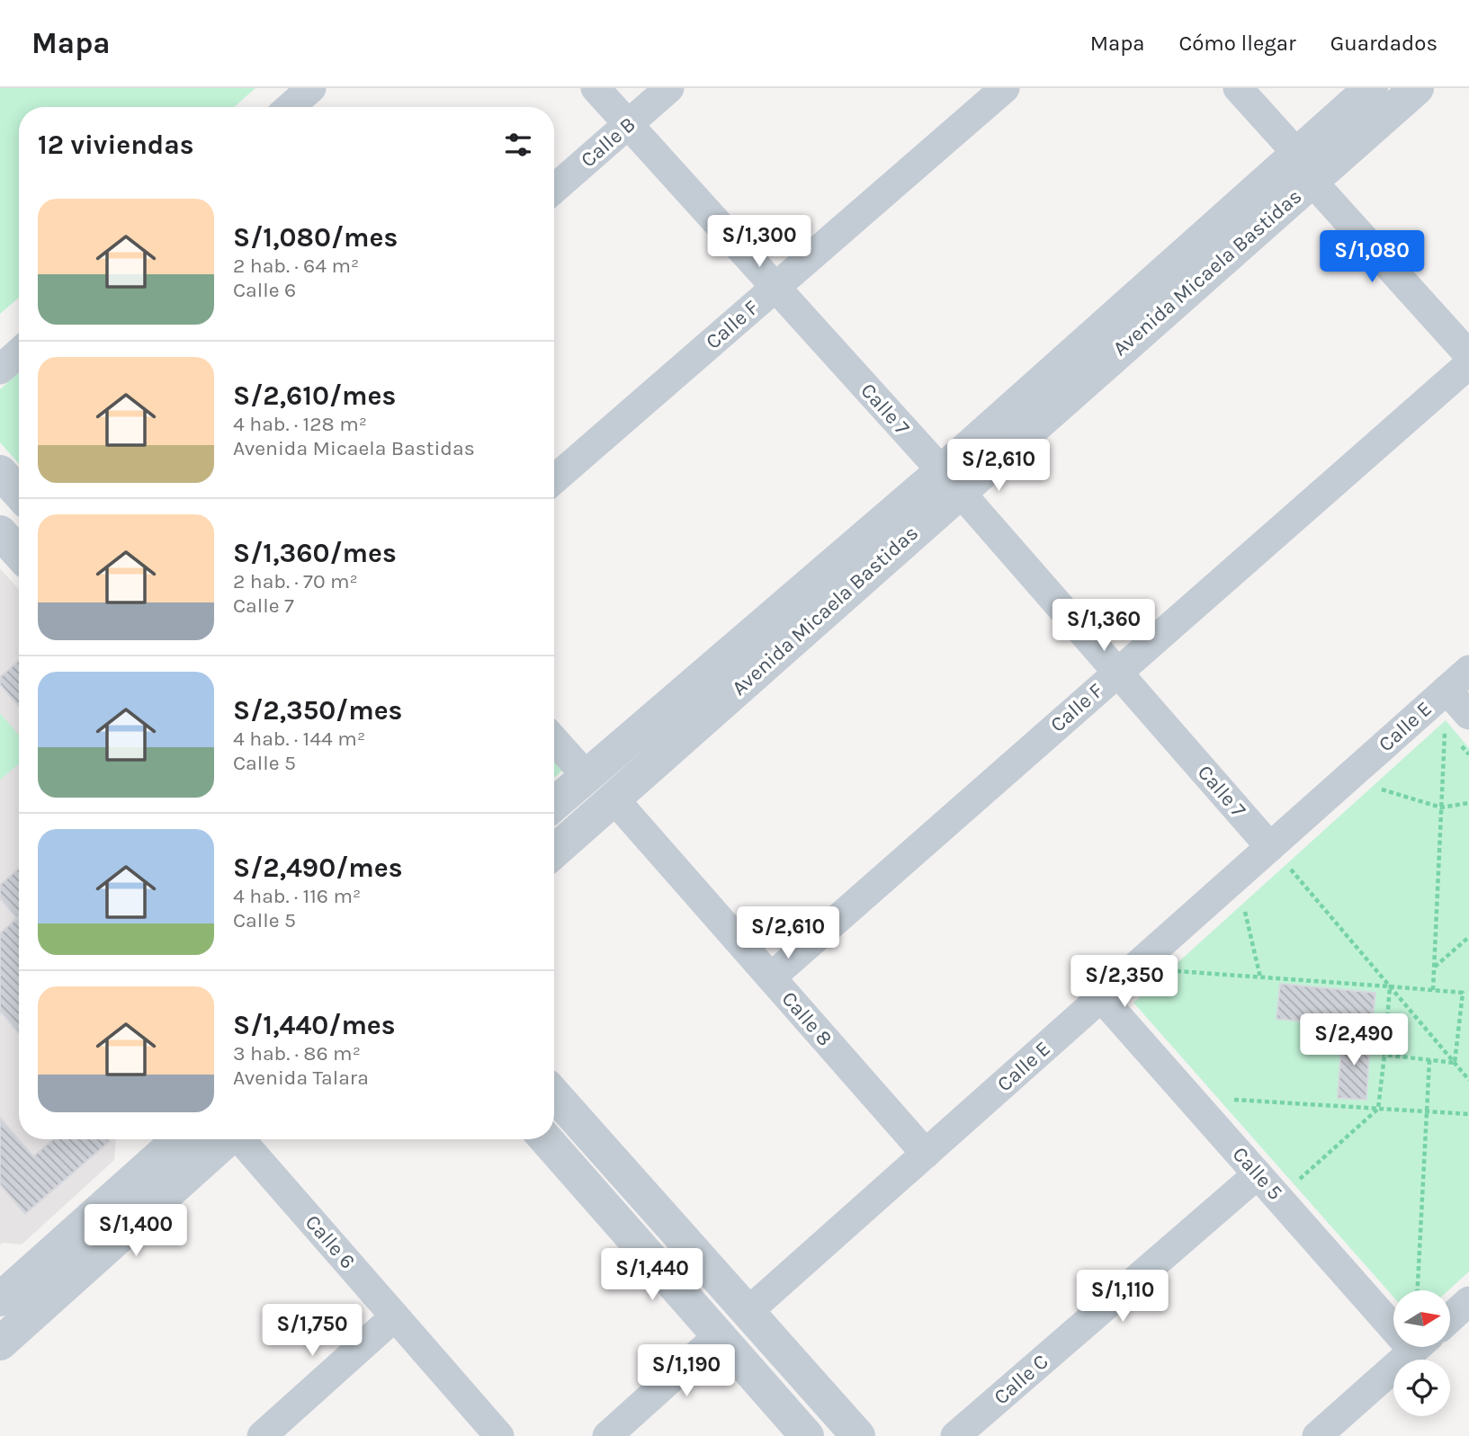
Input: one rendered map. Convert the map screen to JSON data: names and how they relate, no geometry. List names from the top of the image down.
{
  "streets": {
    "street": [
      "Calle B",
      "Avenida Micaela Bastidas",
      "Calle F",
      "Calle 7",
      "Calle E",
      "Calle 8",
      "Calle 5",
      "Calle 6",
      "Calle C"
    ]
  },
  "crossings": [
    ["Calle B", "Calle 7"],
    ["Avenida Micaela Bastidas", "Calle 7"],
    ["Avenida Micaela Bastidas", "Calle 8"],
    ["Calle F", "Calle 7"],
    ["Calle F", "Calle 8"],
    ["Calle 7", "Calle E"],
    ["Calle E", "Calle 8"],
    ["Calle E", "Calle 5"],
    ["Calle 5", "Calle C"]
  ],
  "north": "right",
  "page": {
    "header": "Mapa",
    "nav": ["Mapa", "Cómo llegar", "Guardados"],
    "heading": "12 viviendas",
    "list": [
      {
        "name": "S/1,080/mes",
        "note": "2 hab. · 64 m² · Calle 6"
      },
      {
        "name": "S/2,610/mes",
        "note": "4 hab. · 128 m² · Avenida Micaela Bastidas"
      },
      {
        "name": "S/1,360/mes",
        "note": "2 hab. · 70 m² · Calle 7"
      },
      {
        "name": "S/2,350/mes",
        "note": "4 hab. · 144 m² · Calle 5"
      },
      {
        "name": "S/2,490/mes",
        "note": "4 hab. · 116 m² · Calle 5"
      },
      {
        "name": "S/1,440/mes",
        "note": "3 hab. · 86 m² · Avenida Talara"
      }
    ],
    "price": [
      "S/1,300",
      "S/1,080",
      "S/2,610",
      "S/1,360",
      "S/2,610",
      "S/2,350",
      "S/2,490",
      "S/1,400",
      "S/1,440",
      "S/1,110",
      "S/1,750",
      "S/1,190"
    ]
  }
}
